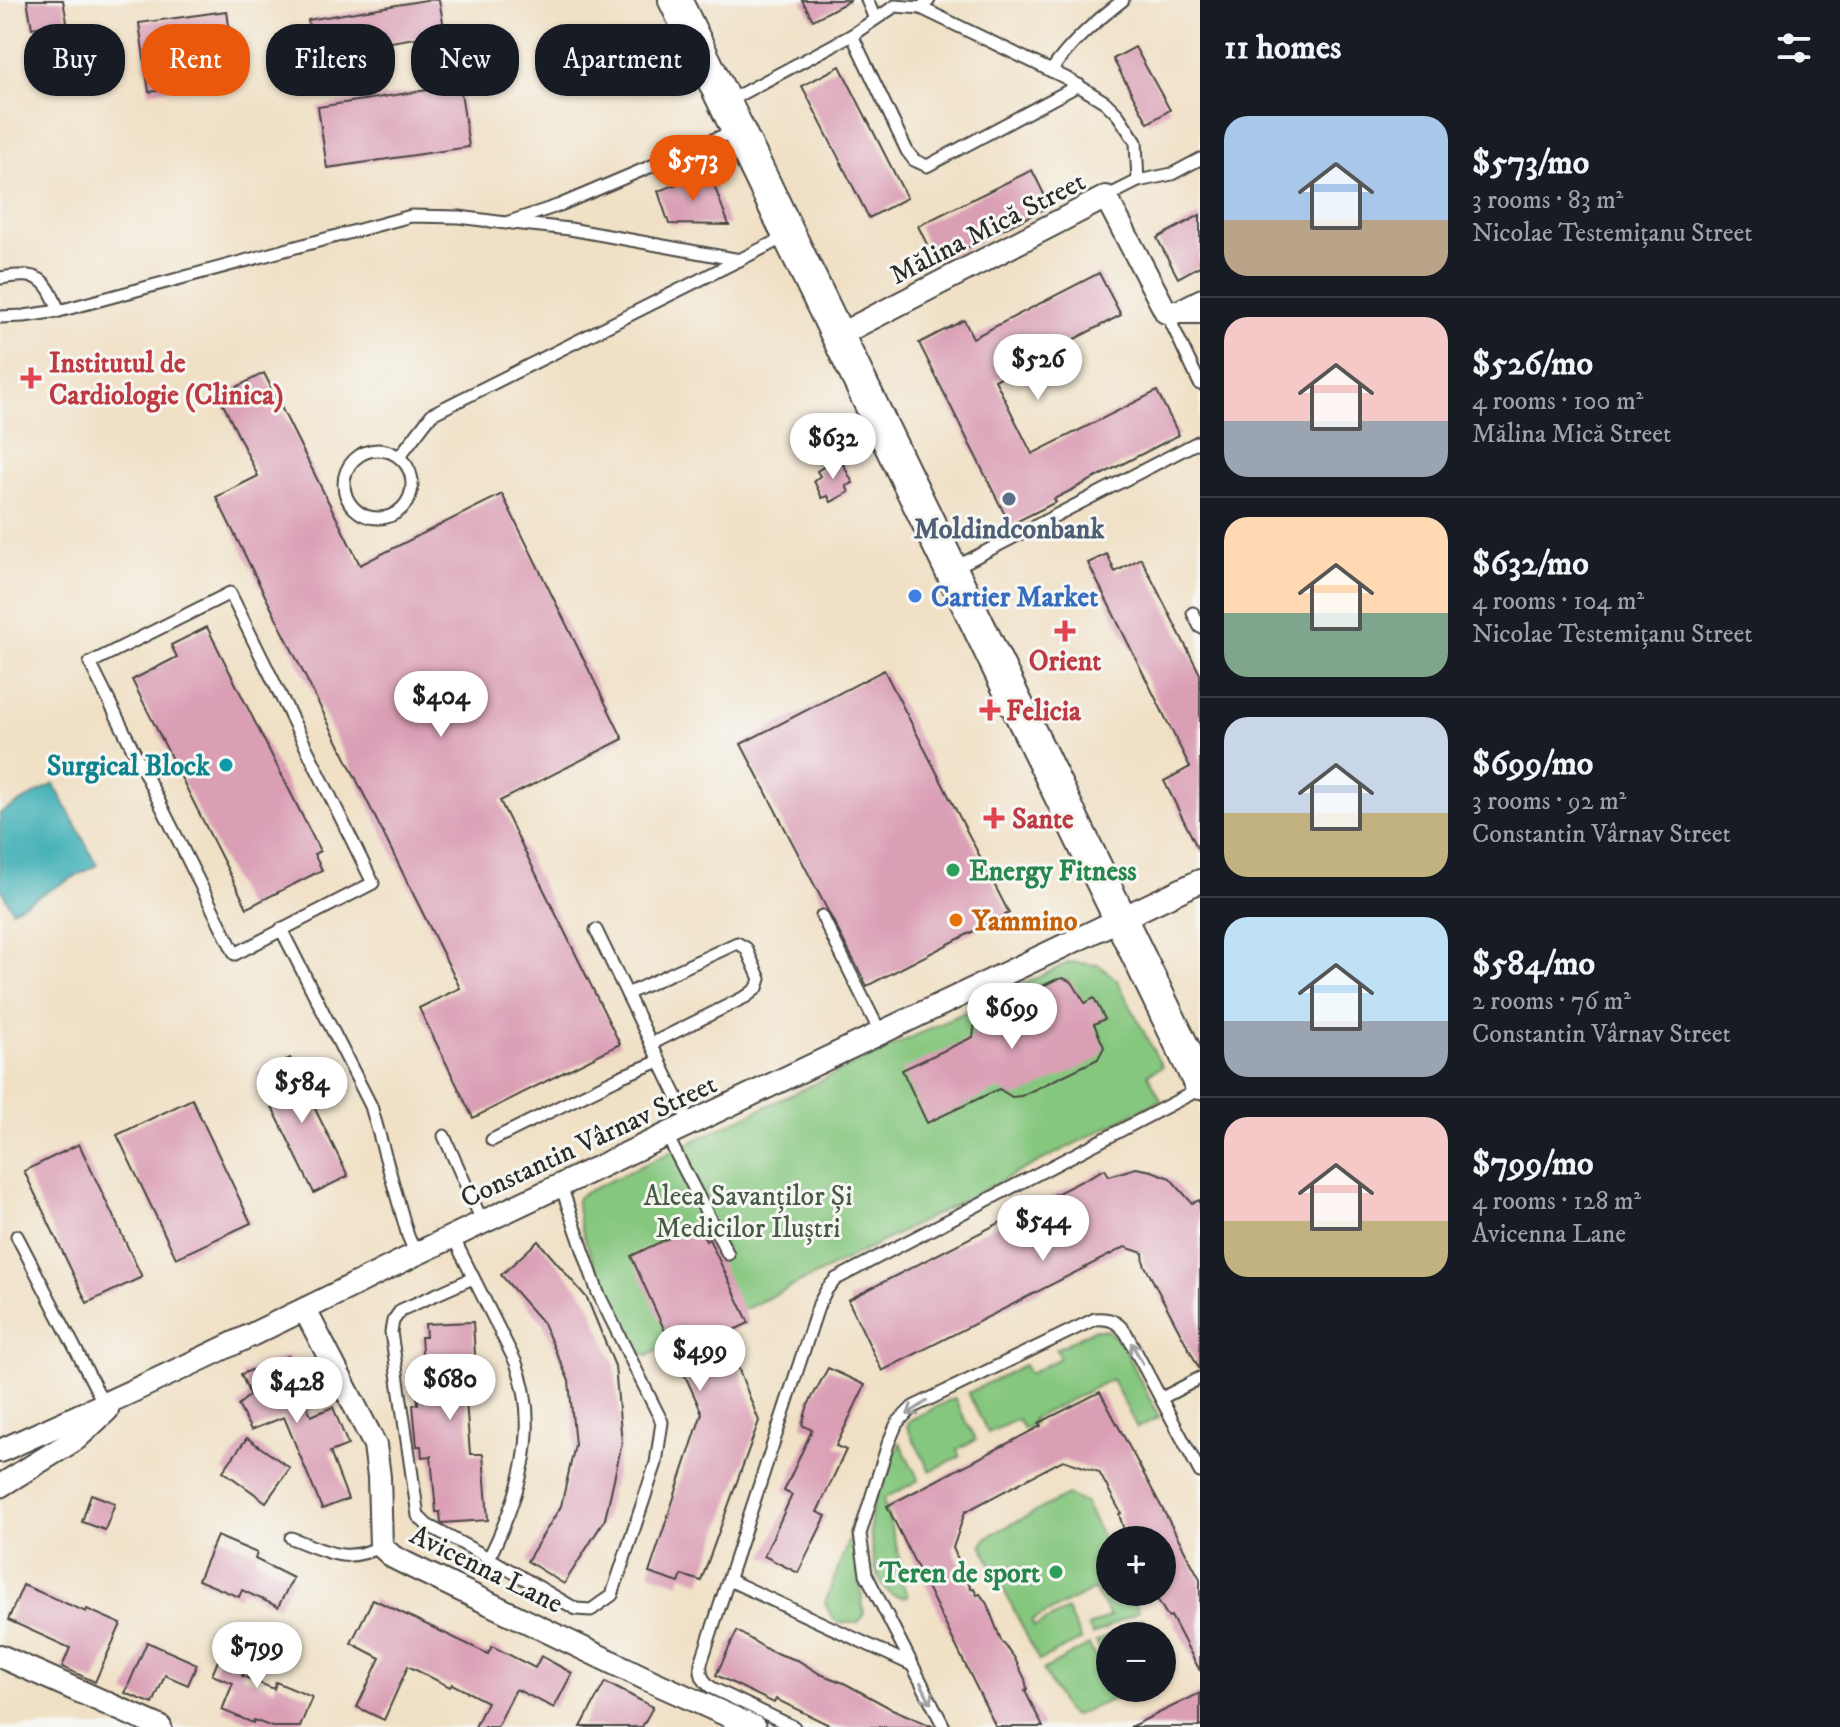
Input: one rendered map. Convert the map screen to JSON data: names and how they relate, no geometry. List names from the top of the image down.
{
  "streets": {
    "street": ["Mălina Mică Street", "Constantin Vârnav Street", "Avicenna Lane"]
  },
  "crossings": [
    ["Constantin Vârnav Street", "Avicenna Lane"]
  ],
  "parks": ["Aleea Savanților Și Medicilor Iluștri"],
  "places": {
    "health": [
      "Institutul de Cardiologie (Clinica)",
      "Orient",
      "Felicia",
      "Sante"
    ],
    "other": [
      "Moldindconbank",
      "Cartier Market",
      "Surgical Block",
      "Energy Fitness",
      "Yammino",
      "Teren de sport"
    ]
  },
  "page": {
    "heading": "11 homes",
    "chip": [
      "Buy",
      "Rent",
      "Filters",
      "New",
      "Apartment"
    ],
    "list": [
      {
        "name": "$573/mo",
        "note": "3 rooms · 83 m² · Nicolae Testemițanu Street"
      },
      {
        "name": "$526/mo",
        "note": "4 rooms · 100 m² · Mălina Mică Street"
      },
      {
        "name": "$632/mo",
        "note": "4 rooms · 104 m² · Nicolae Testemițanu Street"
      },
      {
        "name": "$699/mo",
        "note": "3 rooms · 92 m² · Constantin Vârnav Street"
      },
      {
        "name": "$584/mo",
        "note": "2 rooms · 76 m² · Constantin Vârnav Street"
      },
      {
        "name": "$799/mo",
        "note": "4 rooms · 128 m² · Avicenna Lane"
      }
    ],
    "price": [
      "$573",
      "$526",
      "$632",
      "$404",
      "$699",
      "$584",
      "$544",
      "$499",
      "$680",
      "$428",
      "$799"
    ],
    "map_buttons": ["+", "−"]
  }
}
